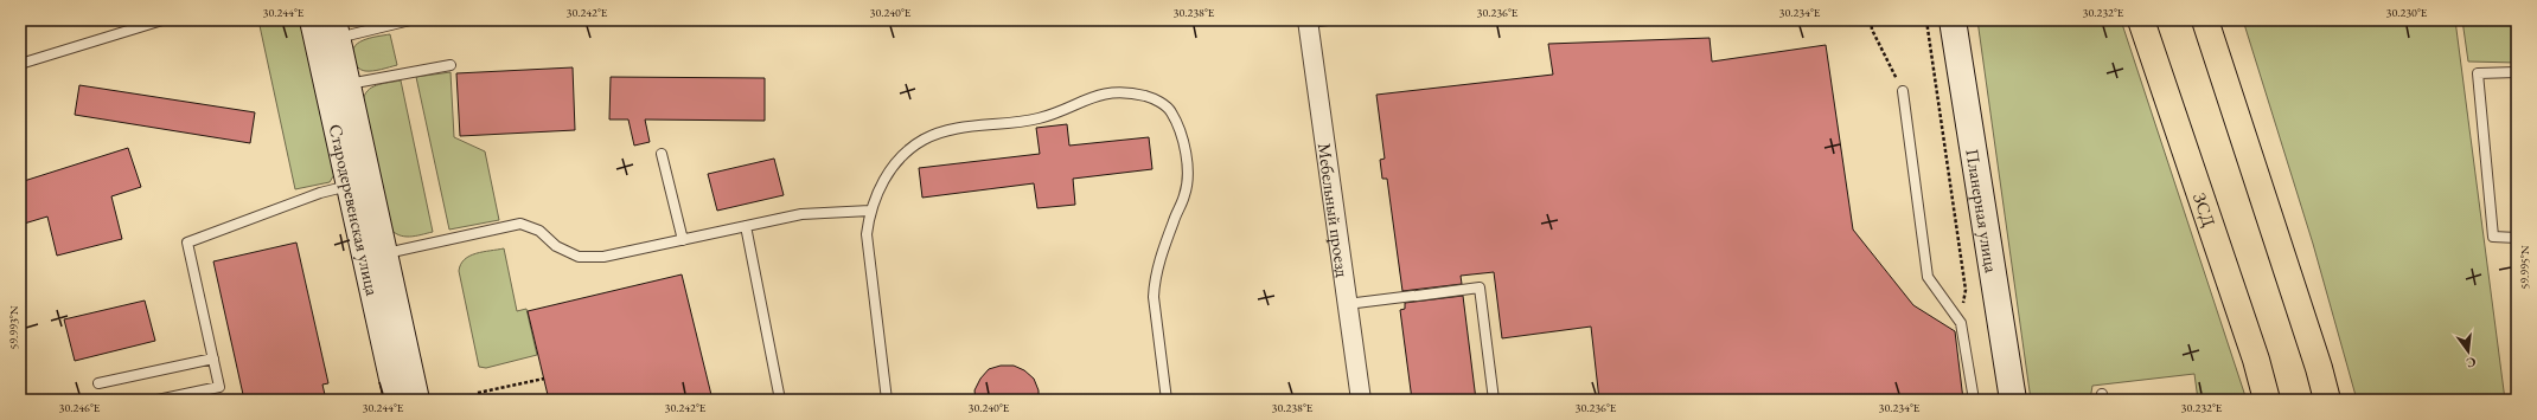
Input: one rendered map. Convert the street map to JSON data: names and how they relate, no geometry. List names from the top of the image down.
{
  "streets": {
    "highway": ["ЗСД"],
    "street": ["Мебельный проезд", "Стародеревенская улица", "Планерная улица"]
  },
  "north": "bottom",
  "coordinates": [
    "30.244°E",
    "30.242°E",
    "30.240°E",
    "30.238°E",
    "30.236°E",
    "30.234°E",
    "30.232°E",
    "30.230°E",
    "59.995°N",
    "59.993°N",
    "30.246°E"
  ]
}
